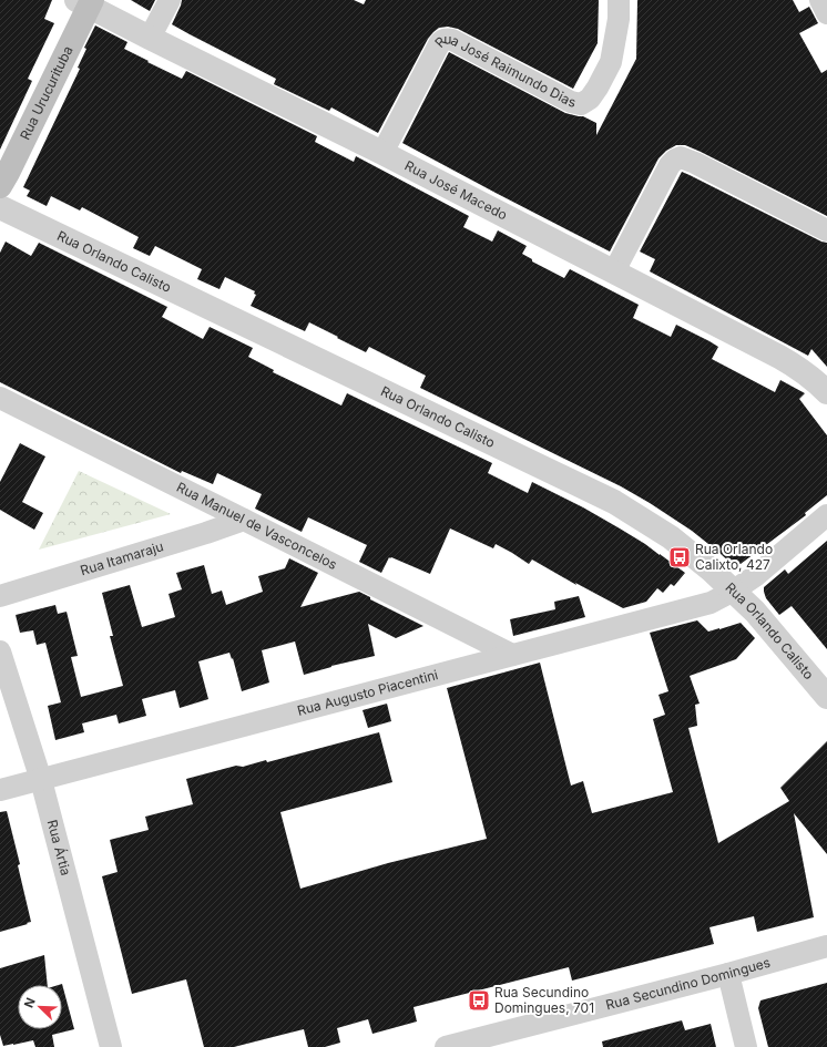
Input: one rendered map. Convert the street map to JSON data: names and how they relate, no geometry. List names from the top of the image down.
{
  "streets": {
    "main road": ["Rua Urucurituba"],
    "street": [
      "Rua José Raimundo Dias",
      "Rua José Macedo",
      "Rua Orlando Calisto",
      "Rua Manuel de Vasconcelos",
      "Rua Itamaraju",
      "Rua Augusto Piacentini",
      "Rua Ártia",
      "Rua Secundino Domingues"
    ]
  },
  "crossings": [
    ["Rua José Raimundo Dias", "Rua José Macedo"],
    ["Rua Urucurituba", "Rua José Macedo"],
    ["Rua Orlando Calisto", "Rua Augusto Piacentini"],
    ["Rua Manuel de Vasconcelos", "Rua Itamaraju"],
    ["Rua Manuel de Vasconcelos", "Rua Augusto Piacentini"],
    ["Rua Augusto Piacentini", "Rua Ártia"]
  ],
  "places": {
    "bus stop": ["Rua Orlando Calixto, 427", "Rua Secundino Domingues, 701"]
  },
  "north": "top left"
}
